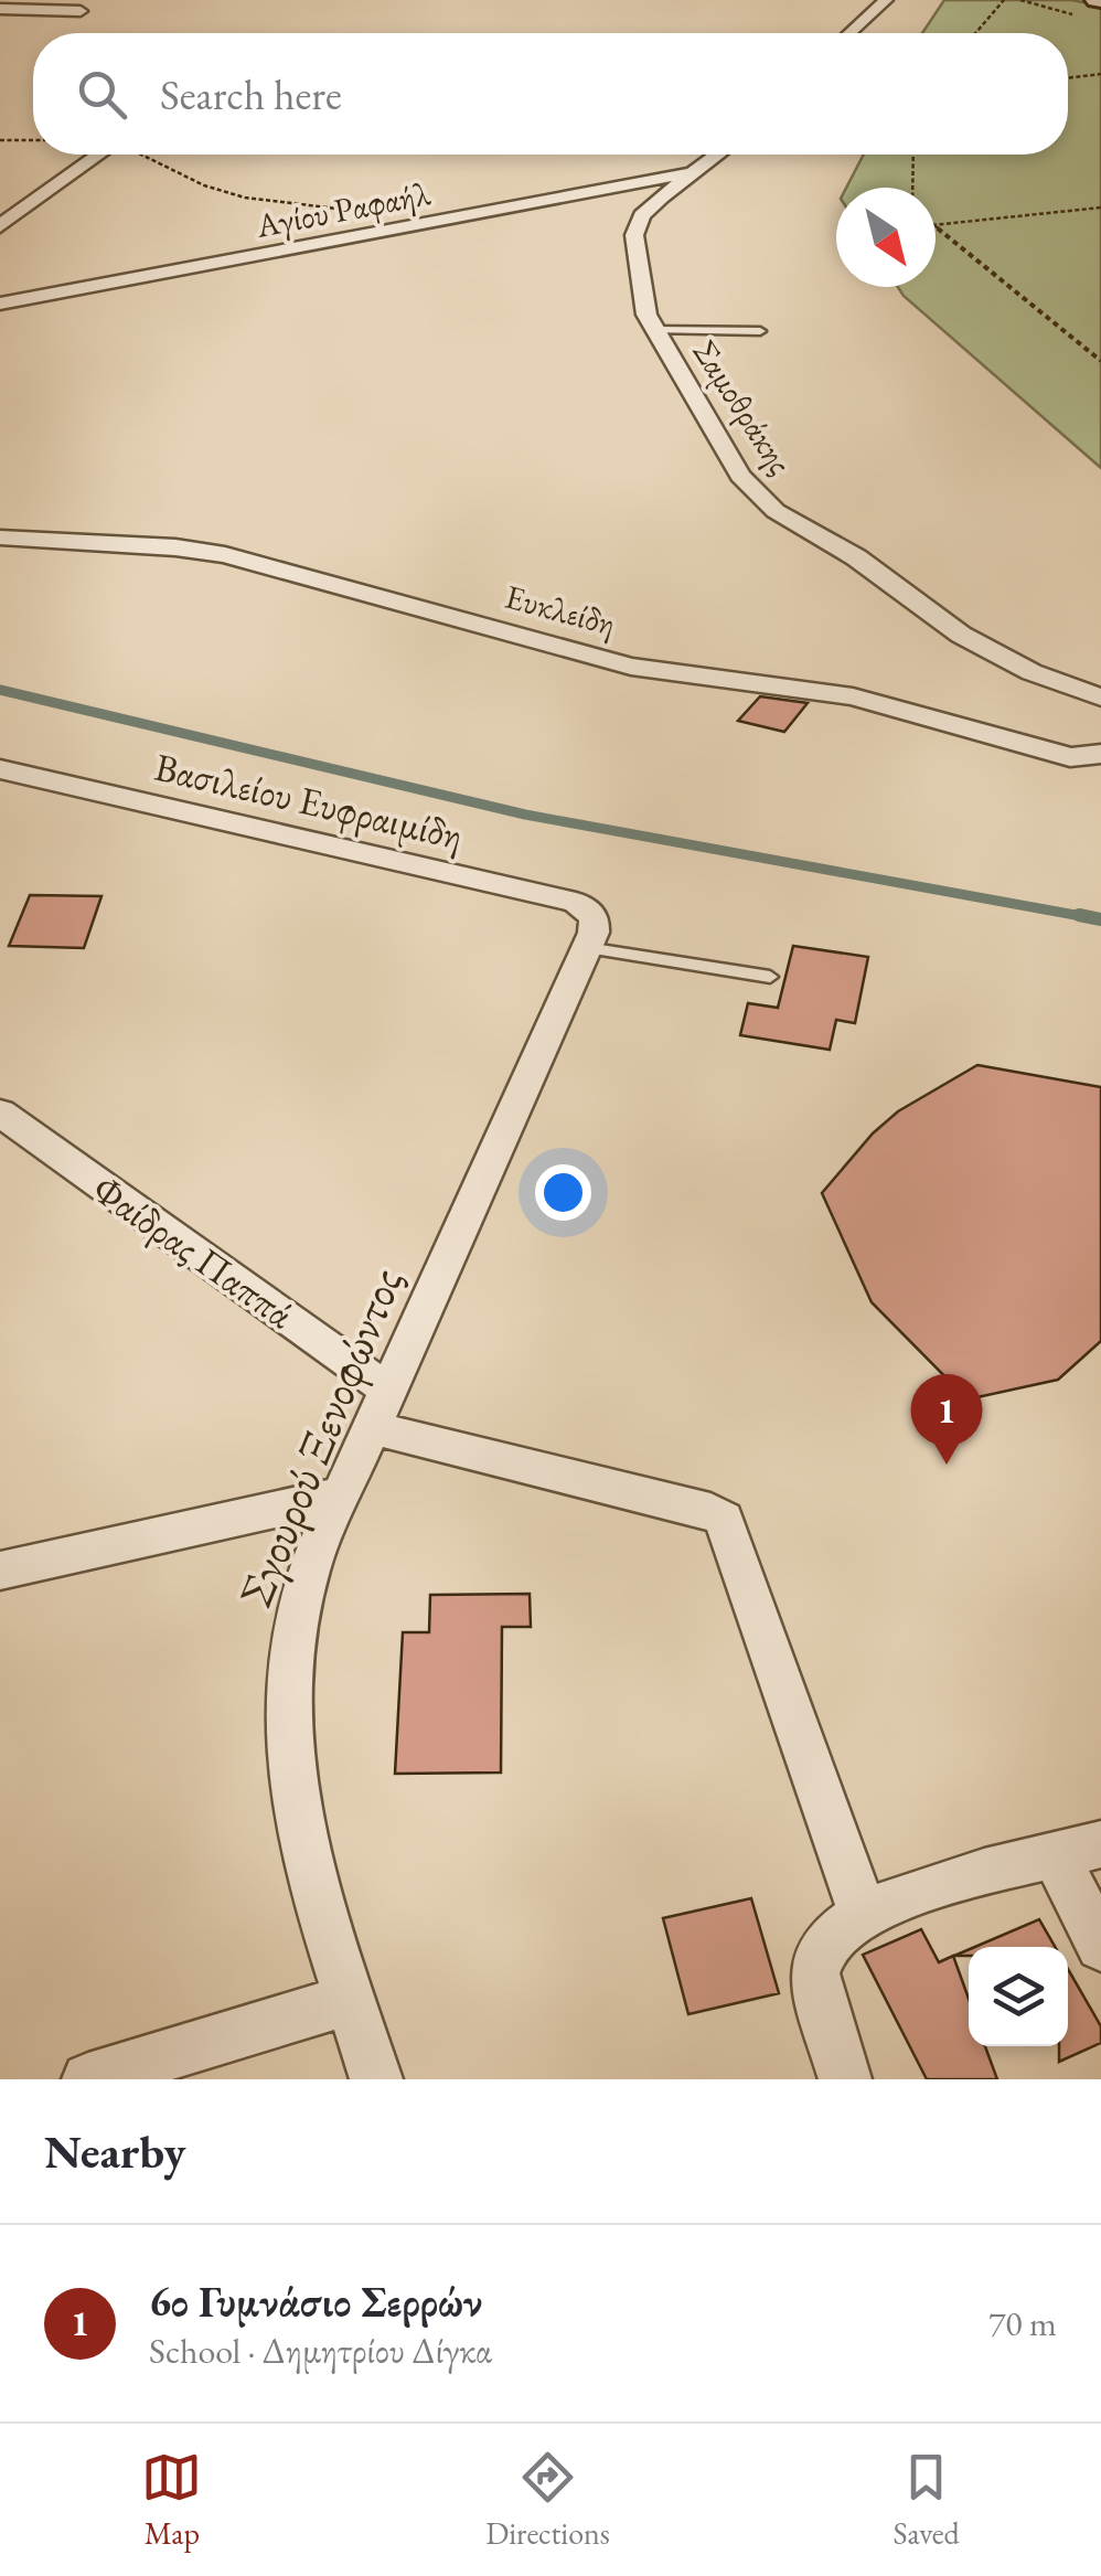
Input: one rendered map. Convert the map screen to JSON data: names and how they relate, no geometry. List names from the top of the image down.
{
  "streets": {
    "street": [
      "Αγίου Ραφαήλ",
      "Σαμοθράκης",
      "Ευκλείδη",
      "Βασιλείου Ευφραιμίδη",
      "Φαίδρας Παππά",
      "Σγουρού Ξενοφώντος"
    ]
  },
  "crossings": [
    ["Αγίου Ραφαήλ", "Σαμοθράκης"],
    ["Βασιλείου Ευφραιμίδη", "Σγουρού Ξενοφώντος"],
    ["Φαίδρας Παππά", "Σγουρού Ξενοφώντος"]
  ],
  "north": "bottom right",
  "page": {
    "search": "Search here",
    "pins": "1",
    "heading": "Nearby",
    "list": [
      {
        "mark": "1",
        "name": "6ο Γυμνάσιο Σερρών",
        "note": "School · Δημητρίου Δίγκα",
        "value": "70 m"
      }
    ],
    "nav": ["Map", "Directions", "Saved"]
  }
}
